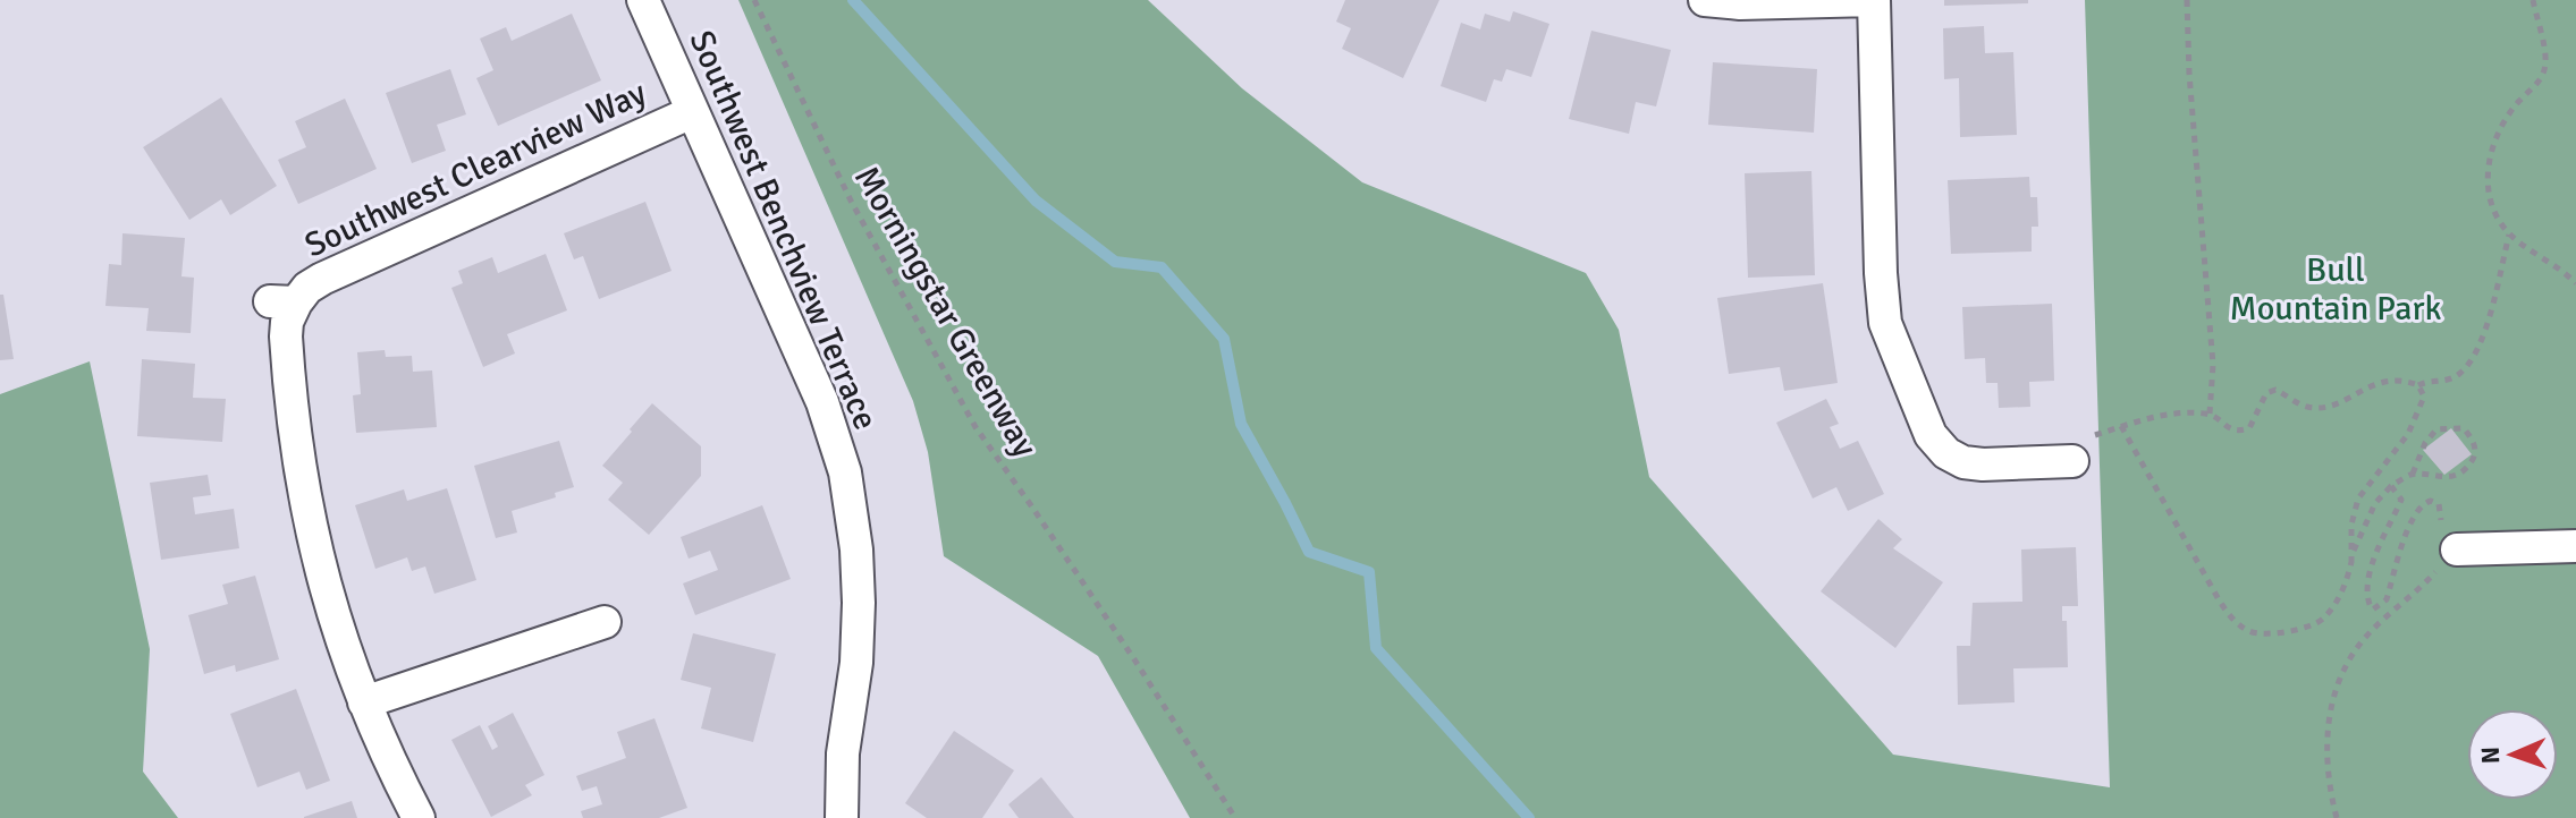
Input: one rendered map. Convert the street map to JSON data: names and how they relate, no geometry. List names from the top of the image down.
{
  "streets": {
    "street": ["Southwest Clearview Way", "Southwest Benchview Terrace"],
    "path": ["Morningstar Greenway"]
  },
  "crossings": [
    ["Southwest Clearview Way", "Southwest Benchview Terrace"]
  ],
  "parks": ["Bull Mountain Park"],
  "north": "left"
}
